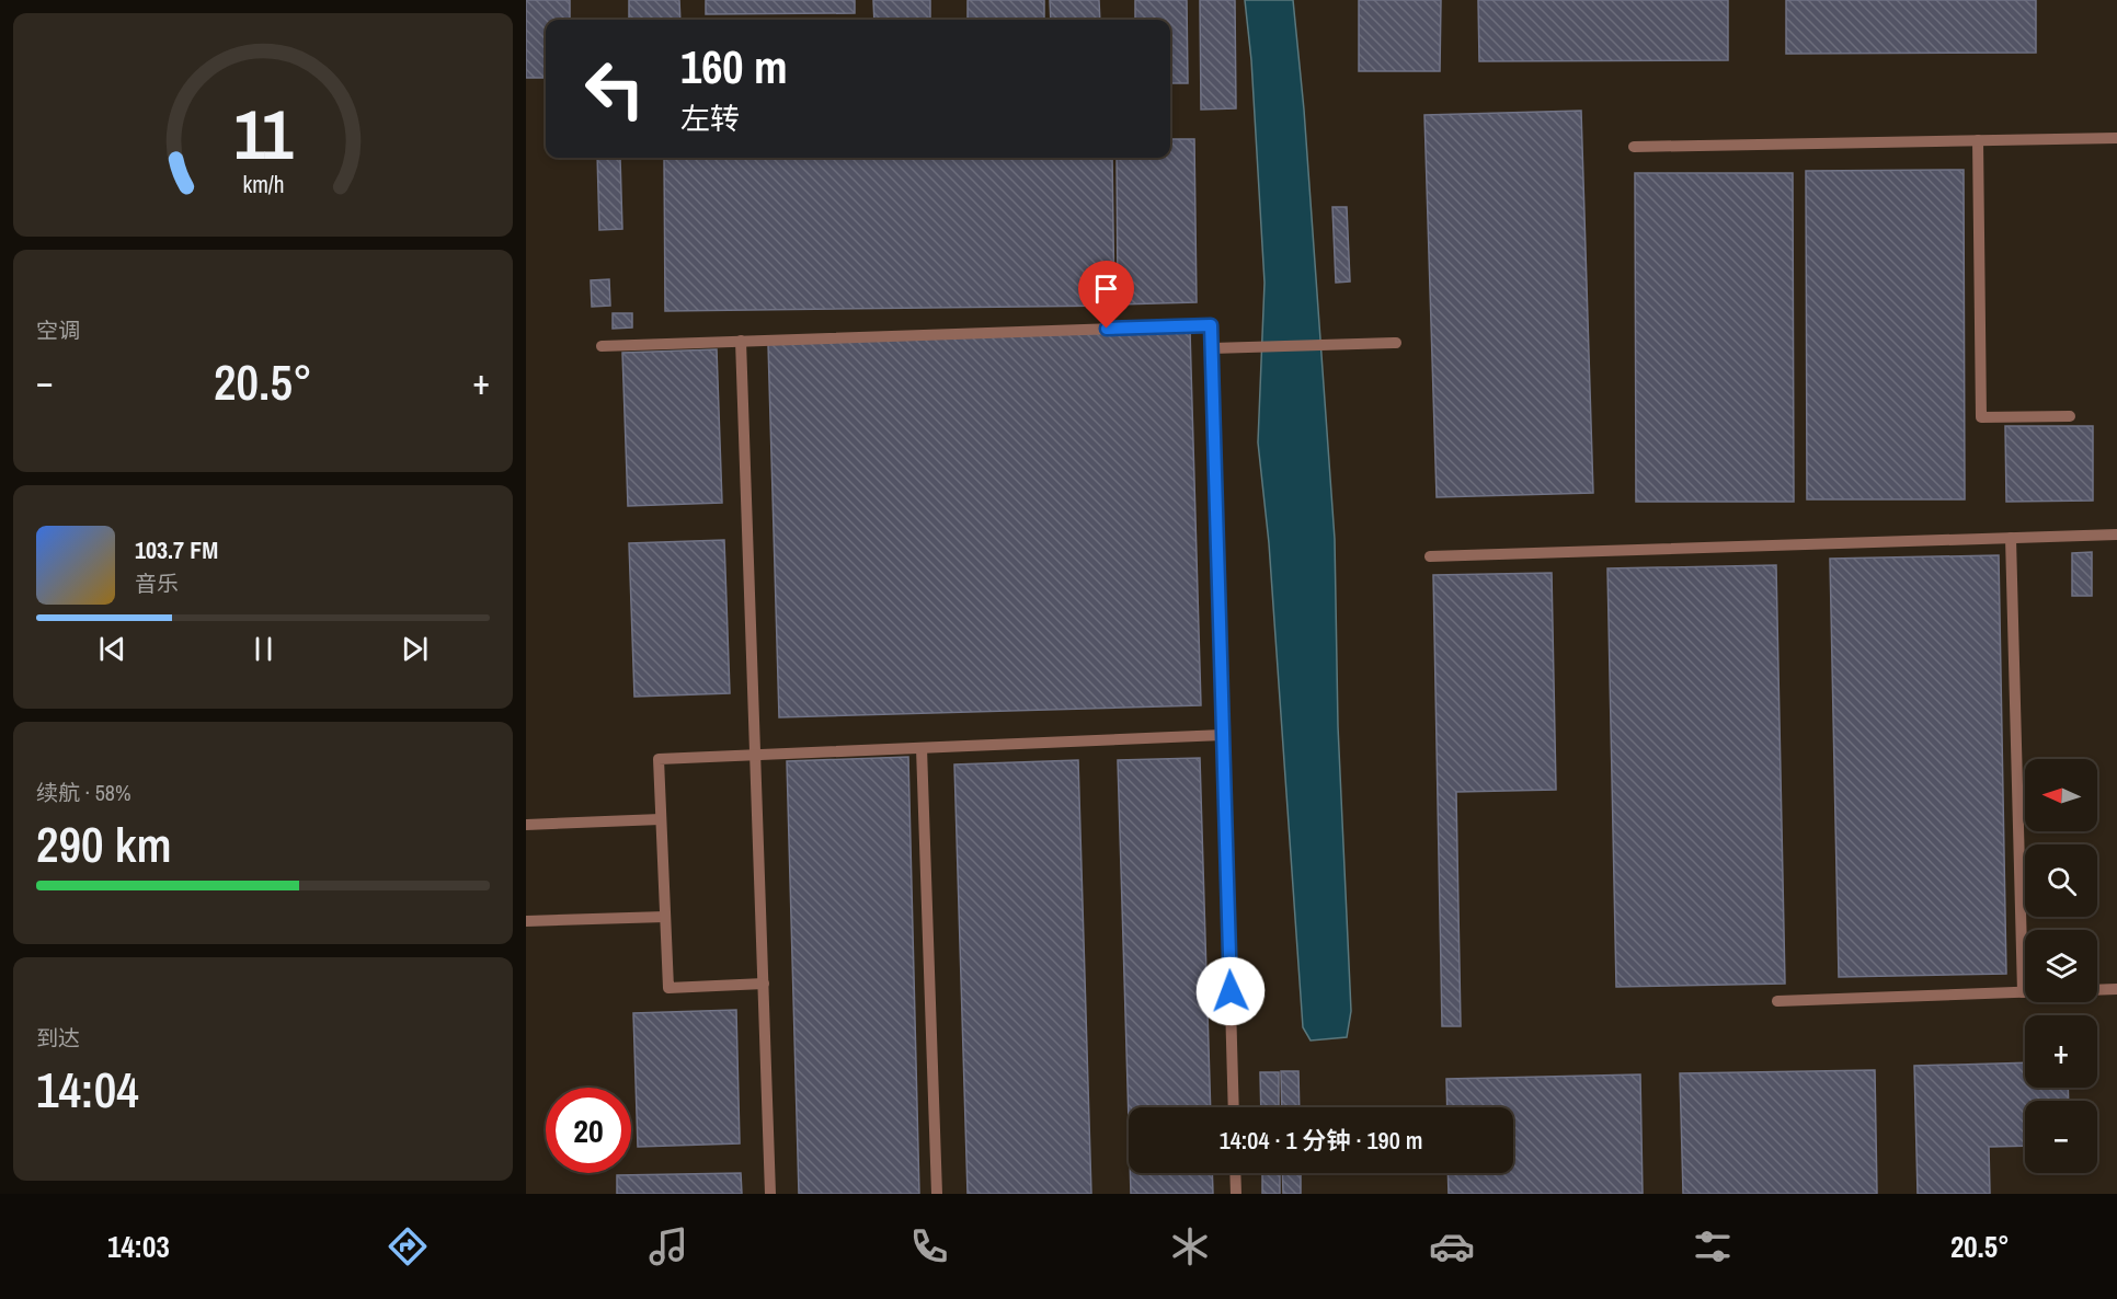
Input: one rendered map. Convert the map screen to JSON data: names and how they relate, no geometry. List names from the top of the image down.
{
  "north": "left",
  "page": {
    "turn": ["160 m", "左转"],
    "tile": [
      "空调",
      ["续航 · 58%", "290 km"],
      ["到达", "14:04"]
    ],
    "heat": ["−", "20.5°", "+"],
    "song": ["103.7 FM", "音乐"],
    "map_buttons": ["+", "−"],
    "limit": "20",
    "trip": "14:04 · 1 分钟 · 190 m",
    "tabs": ["14:03", "20.5°"],
    "gauge": ["11", "km/h"]
  }
}
